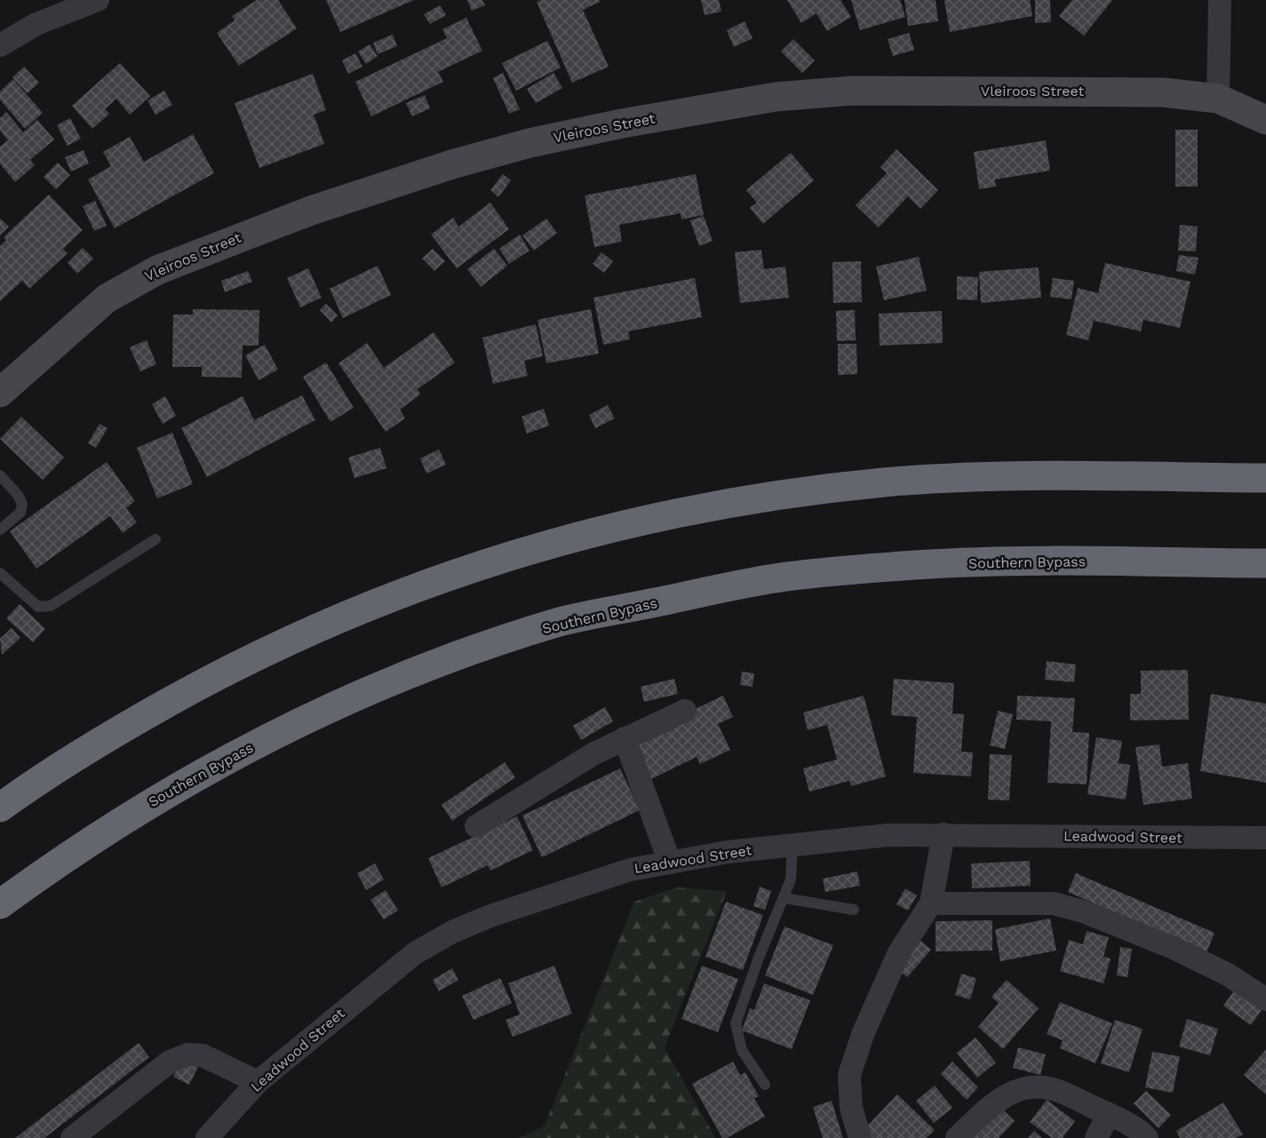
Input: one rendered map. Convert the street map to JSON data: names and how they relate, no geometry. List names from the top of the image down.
{
  "streets": {
    "highway": ["Southern Bypass"],
    "street": ["Vleiroos Street", "Leadwood Street"]
  }
}
